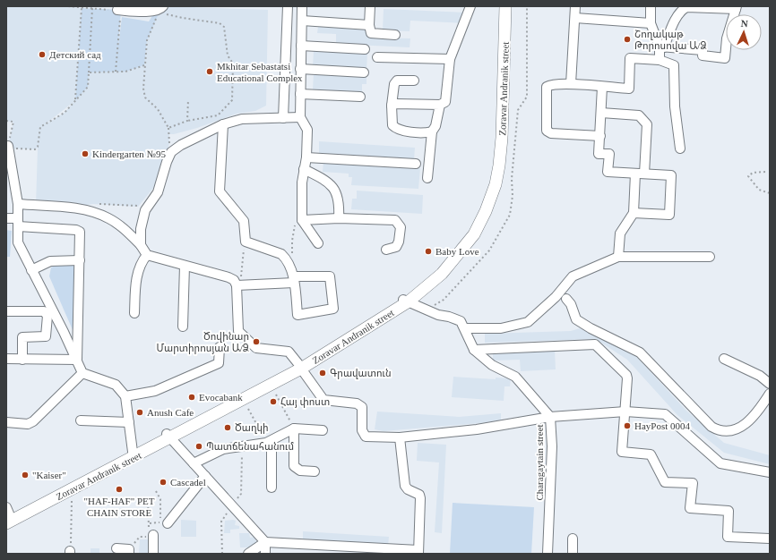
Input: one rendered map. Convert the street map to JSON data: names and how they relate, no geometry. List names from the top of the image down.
{
  "streets": {
    "main road": ["Zoravar Andranik street"],
    "street": ["Charagaytain street"]
  },
  "crossings": [
    ["Zoravar Andranik street", "Charagaytain street"]
  ],
  "places": [
    "Շողակաթ Թորոսովա Ա/Ձ",
    "Детский сад",
    "Mkhitar Sebastatsi Educational Complex",
    "Kindergarten №95",
    "Baby Love",
    "Ծովինար Մարտիրոսյան Ա/Ձ",
    "Գրավատուն",
    "Evocabank",
    "Հայ փոստ",
    "Anush Cafe",
    "HayPost 0004",
    "Ծաղկի",
    "Պատճենահանում",
    "\"Kaiser\"",
    "Cascadel",
    "\"HAF-HAF\" PET CHAIN STORE"
  ],
  "north": "top"
}
